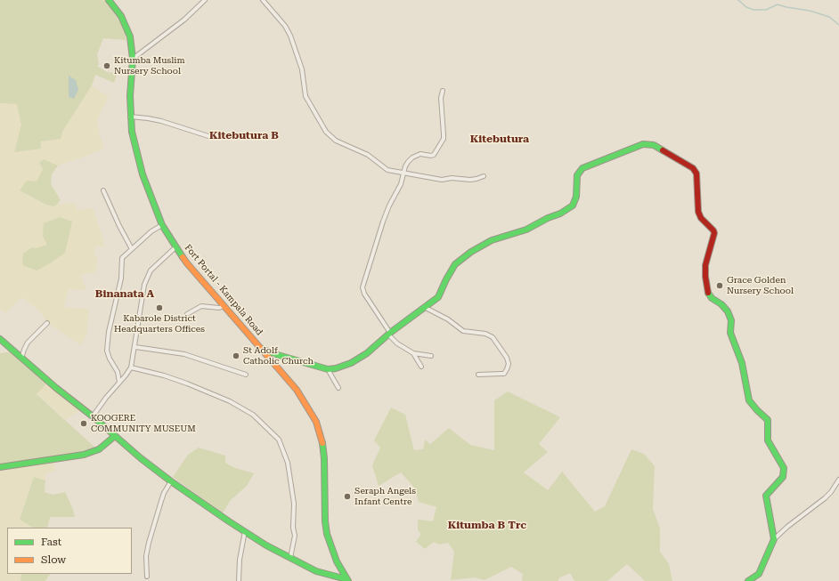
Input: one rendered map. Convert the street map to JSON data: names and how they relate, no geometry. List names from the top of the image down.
{
  "streets": {
    "main road": ["Fort Portal - Kampala Road"]
  },
  "districts": [
    "Kitebutura B",
    "Kitebutura",
    "Binanata A",
    "Kitumba B Trc"
  ],
  "places": [
    "Kitumba Muslim Nursery School",
    "Grace Golden Nursery School",
    "Kabarole District Headquarters Offices",
    "St Adolf Catholic Church",
    "KOOGERE COMMUNITY MUSEUM",
    "Seraph Angels Infant Centre"
  ],
  "legend": ["Fast", "Slow"]
}
